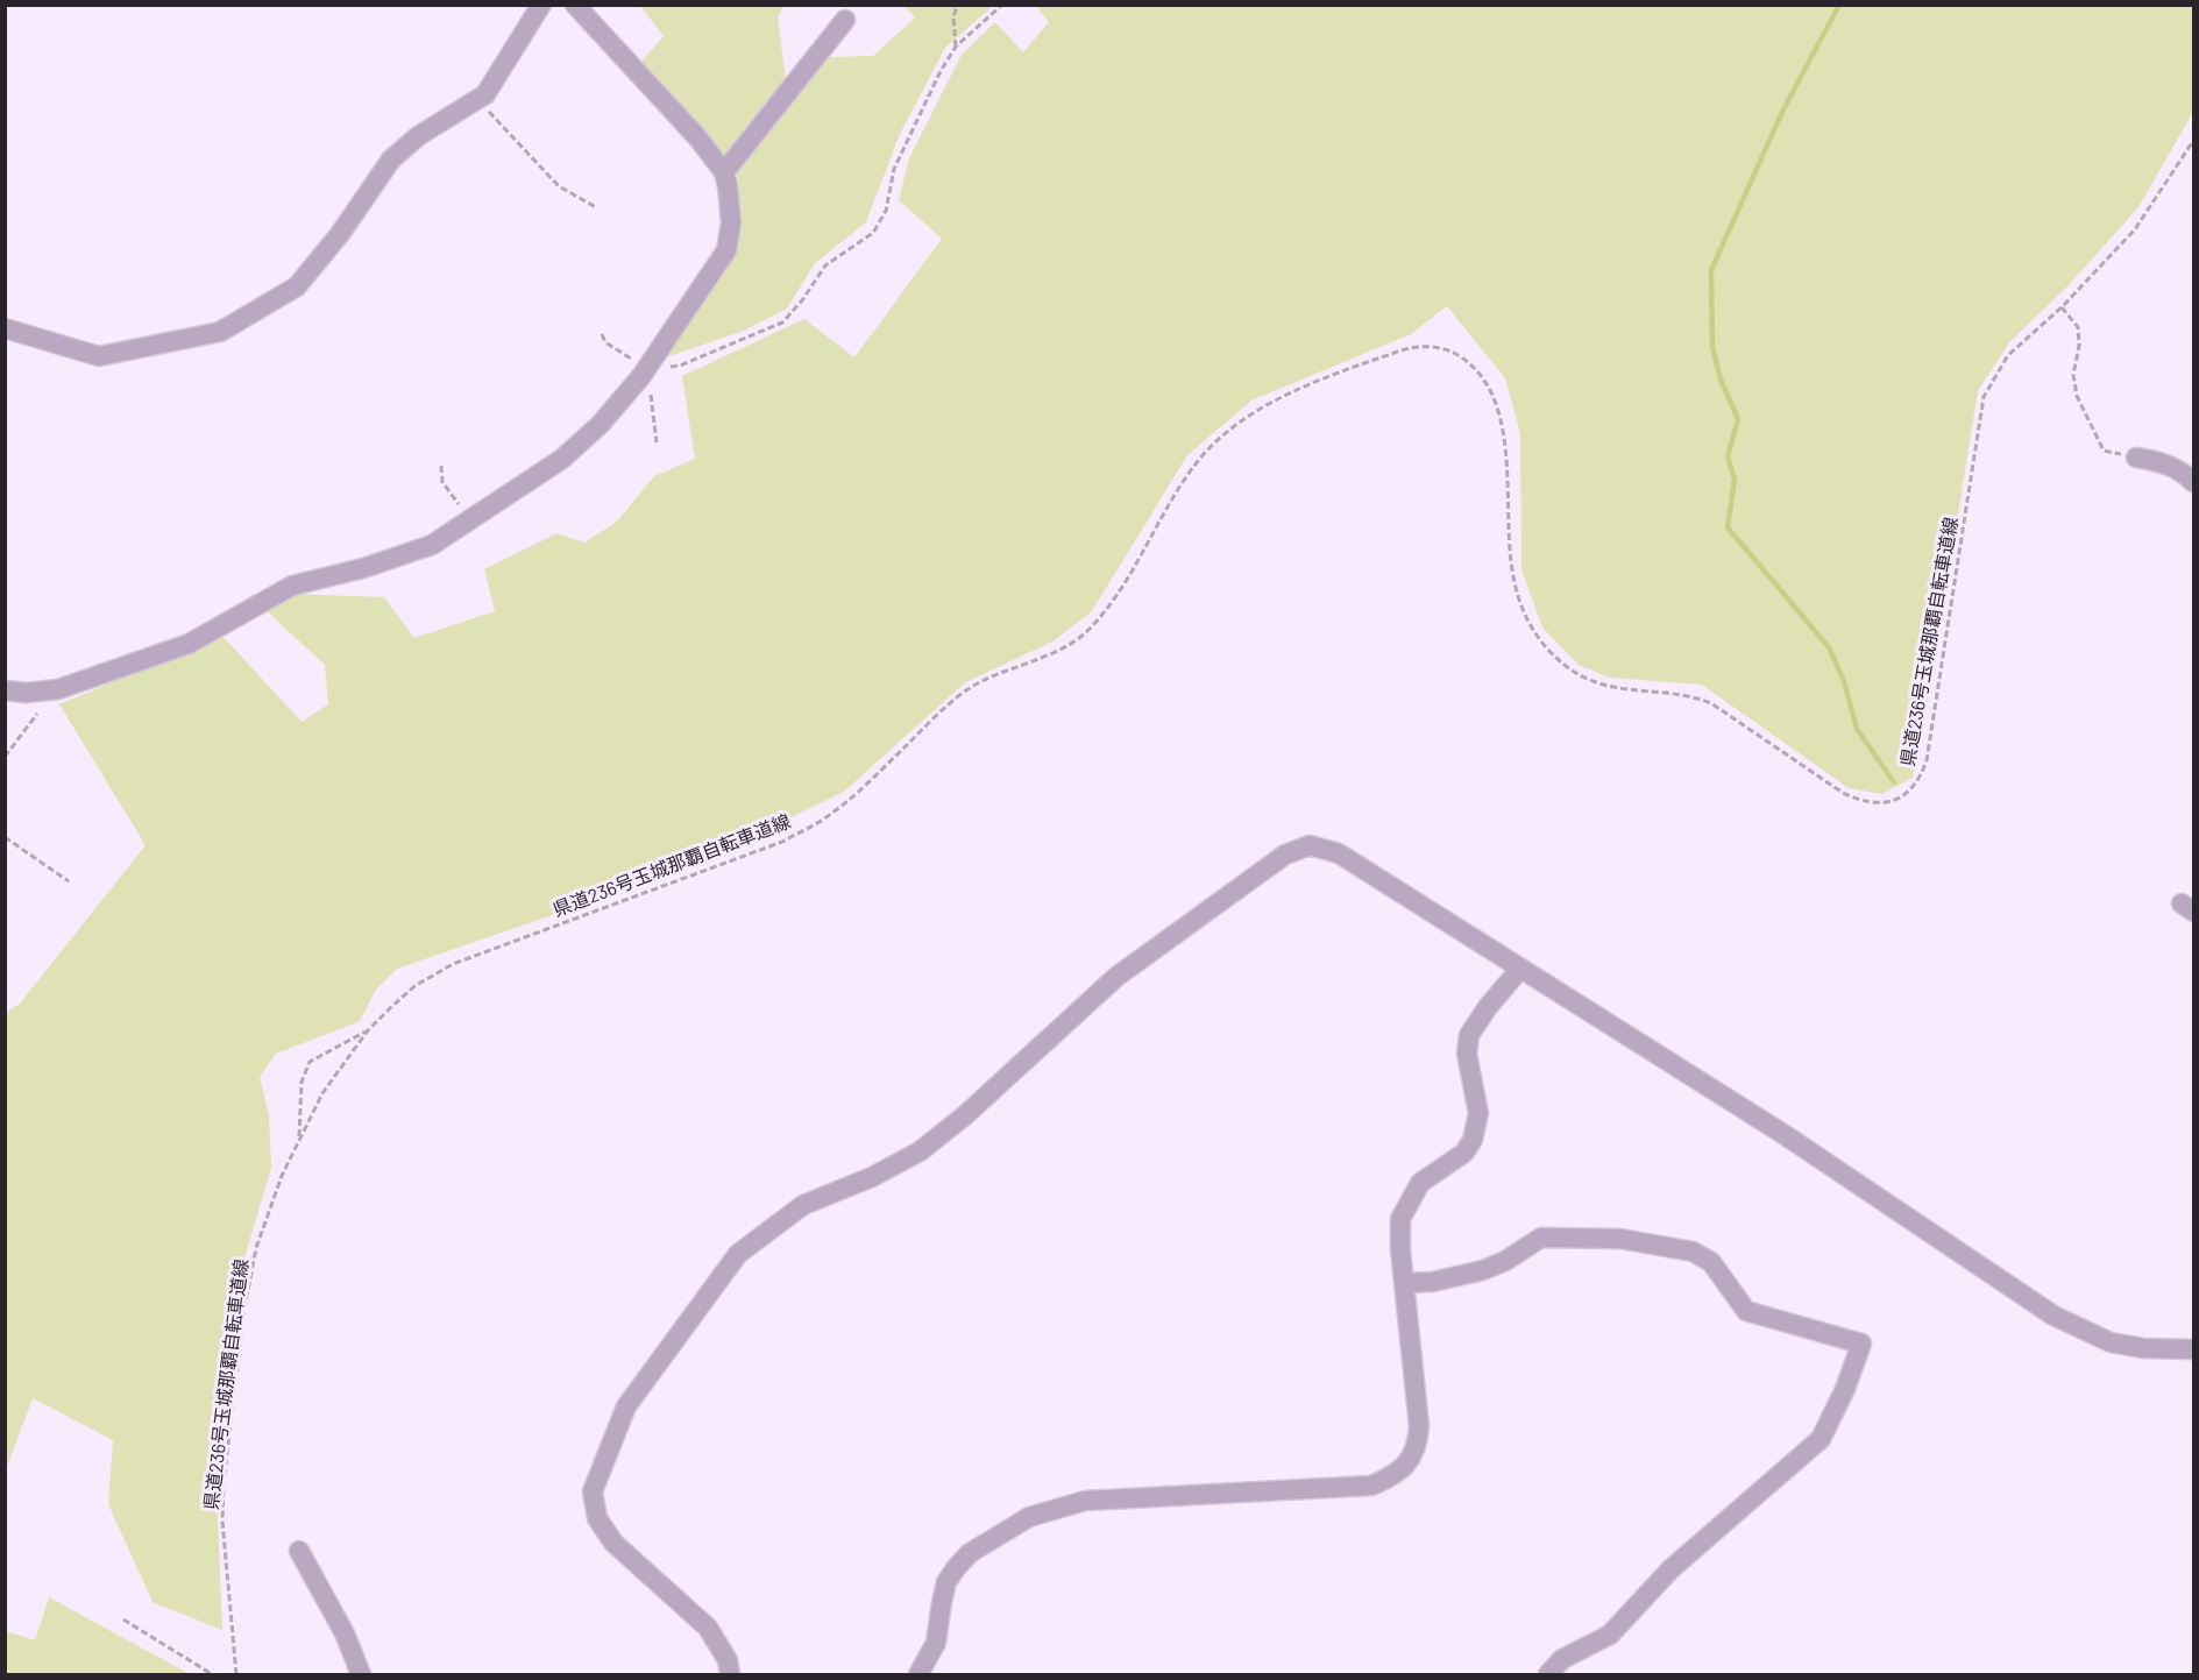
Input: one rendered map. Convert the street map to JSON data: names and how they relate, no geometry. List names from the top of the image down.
{
  "streets": {
    "path": ["県道236号玉城那覇自転車道線"]
  }
}
